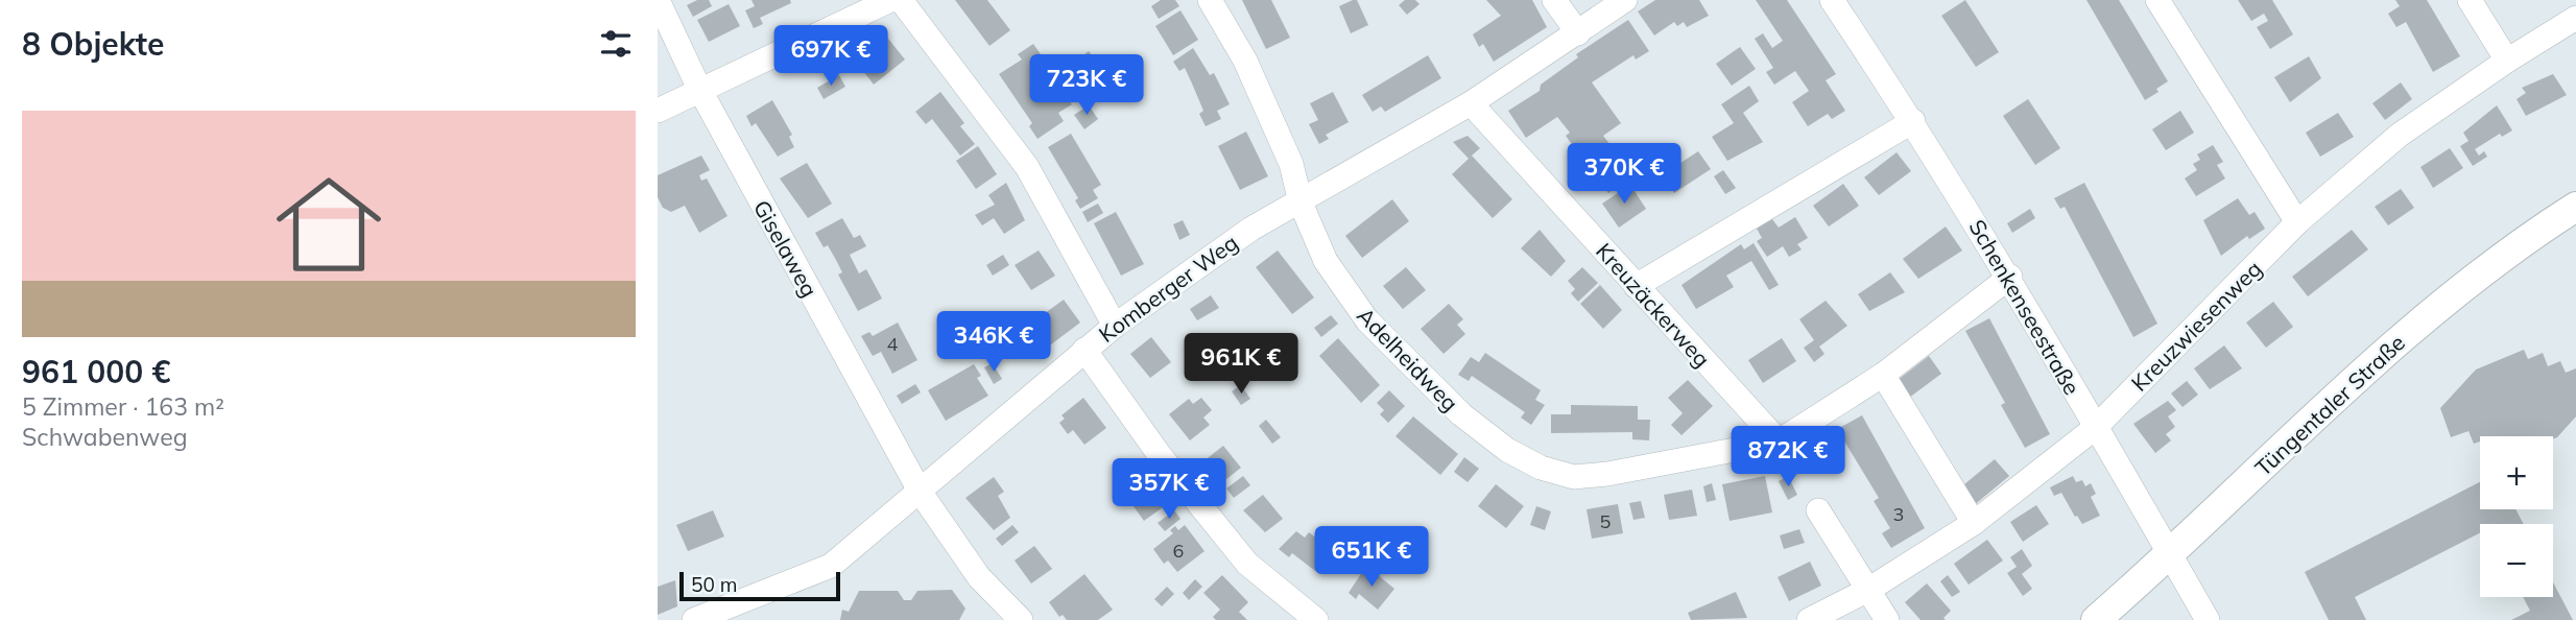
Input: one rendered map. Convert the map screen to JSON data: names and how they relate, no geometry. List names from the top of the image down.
{
  "streets": {
    "street": [
      "Giselaweg",
      "Komberger Weg",
      "Kreuzäckerweg",
      "Schenkenseestraße",
      "Kreuzwiesenweg",
      "Adelheidweg",
      "Tüngentaler Straße"
    ]
  },
  "crossings": [
    ["Giselaweg", "Komberger Weg"],
    ["Komberger Weg", "Kreuzäckerweg"],
    ["Komberger Weg", "Adelheidweg"],
    ["Kreuzäckerweg", "Adelheidweg"],
    ["Schenkenseestraße", "Kreuzwiesenweg"],
    ["Schenkenseestraße", "Tüngentaler Straße"]
  ],
  "house_numbers": [
    "4",
    "3",
    "5",
    "6"
  ],
  "scale_bar": "50 m",
  "page": {
    "heading": "8 Objekte",
    "price": [
      "697K €",
      "723K €",
      "370K €",
      "346K €",
      "961K €",
      "872K €",
      "357K €",
      "651K €"
    ],
    "list": [
      {
        "name": "961 000 €",
        "note": "5 Zimmer · 163 m² · Schwabenweg"
      }
    ],
    "map_buttons": ["+", "−"],
    "scale": "50 m"
  }
}
